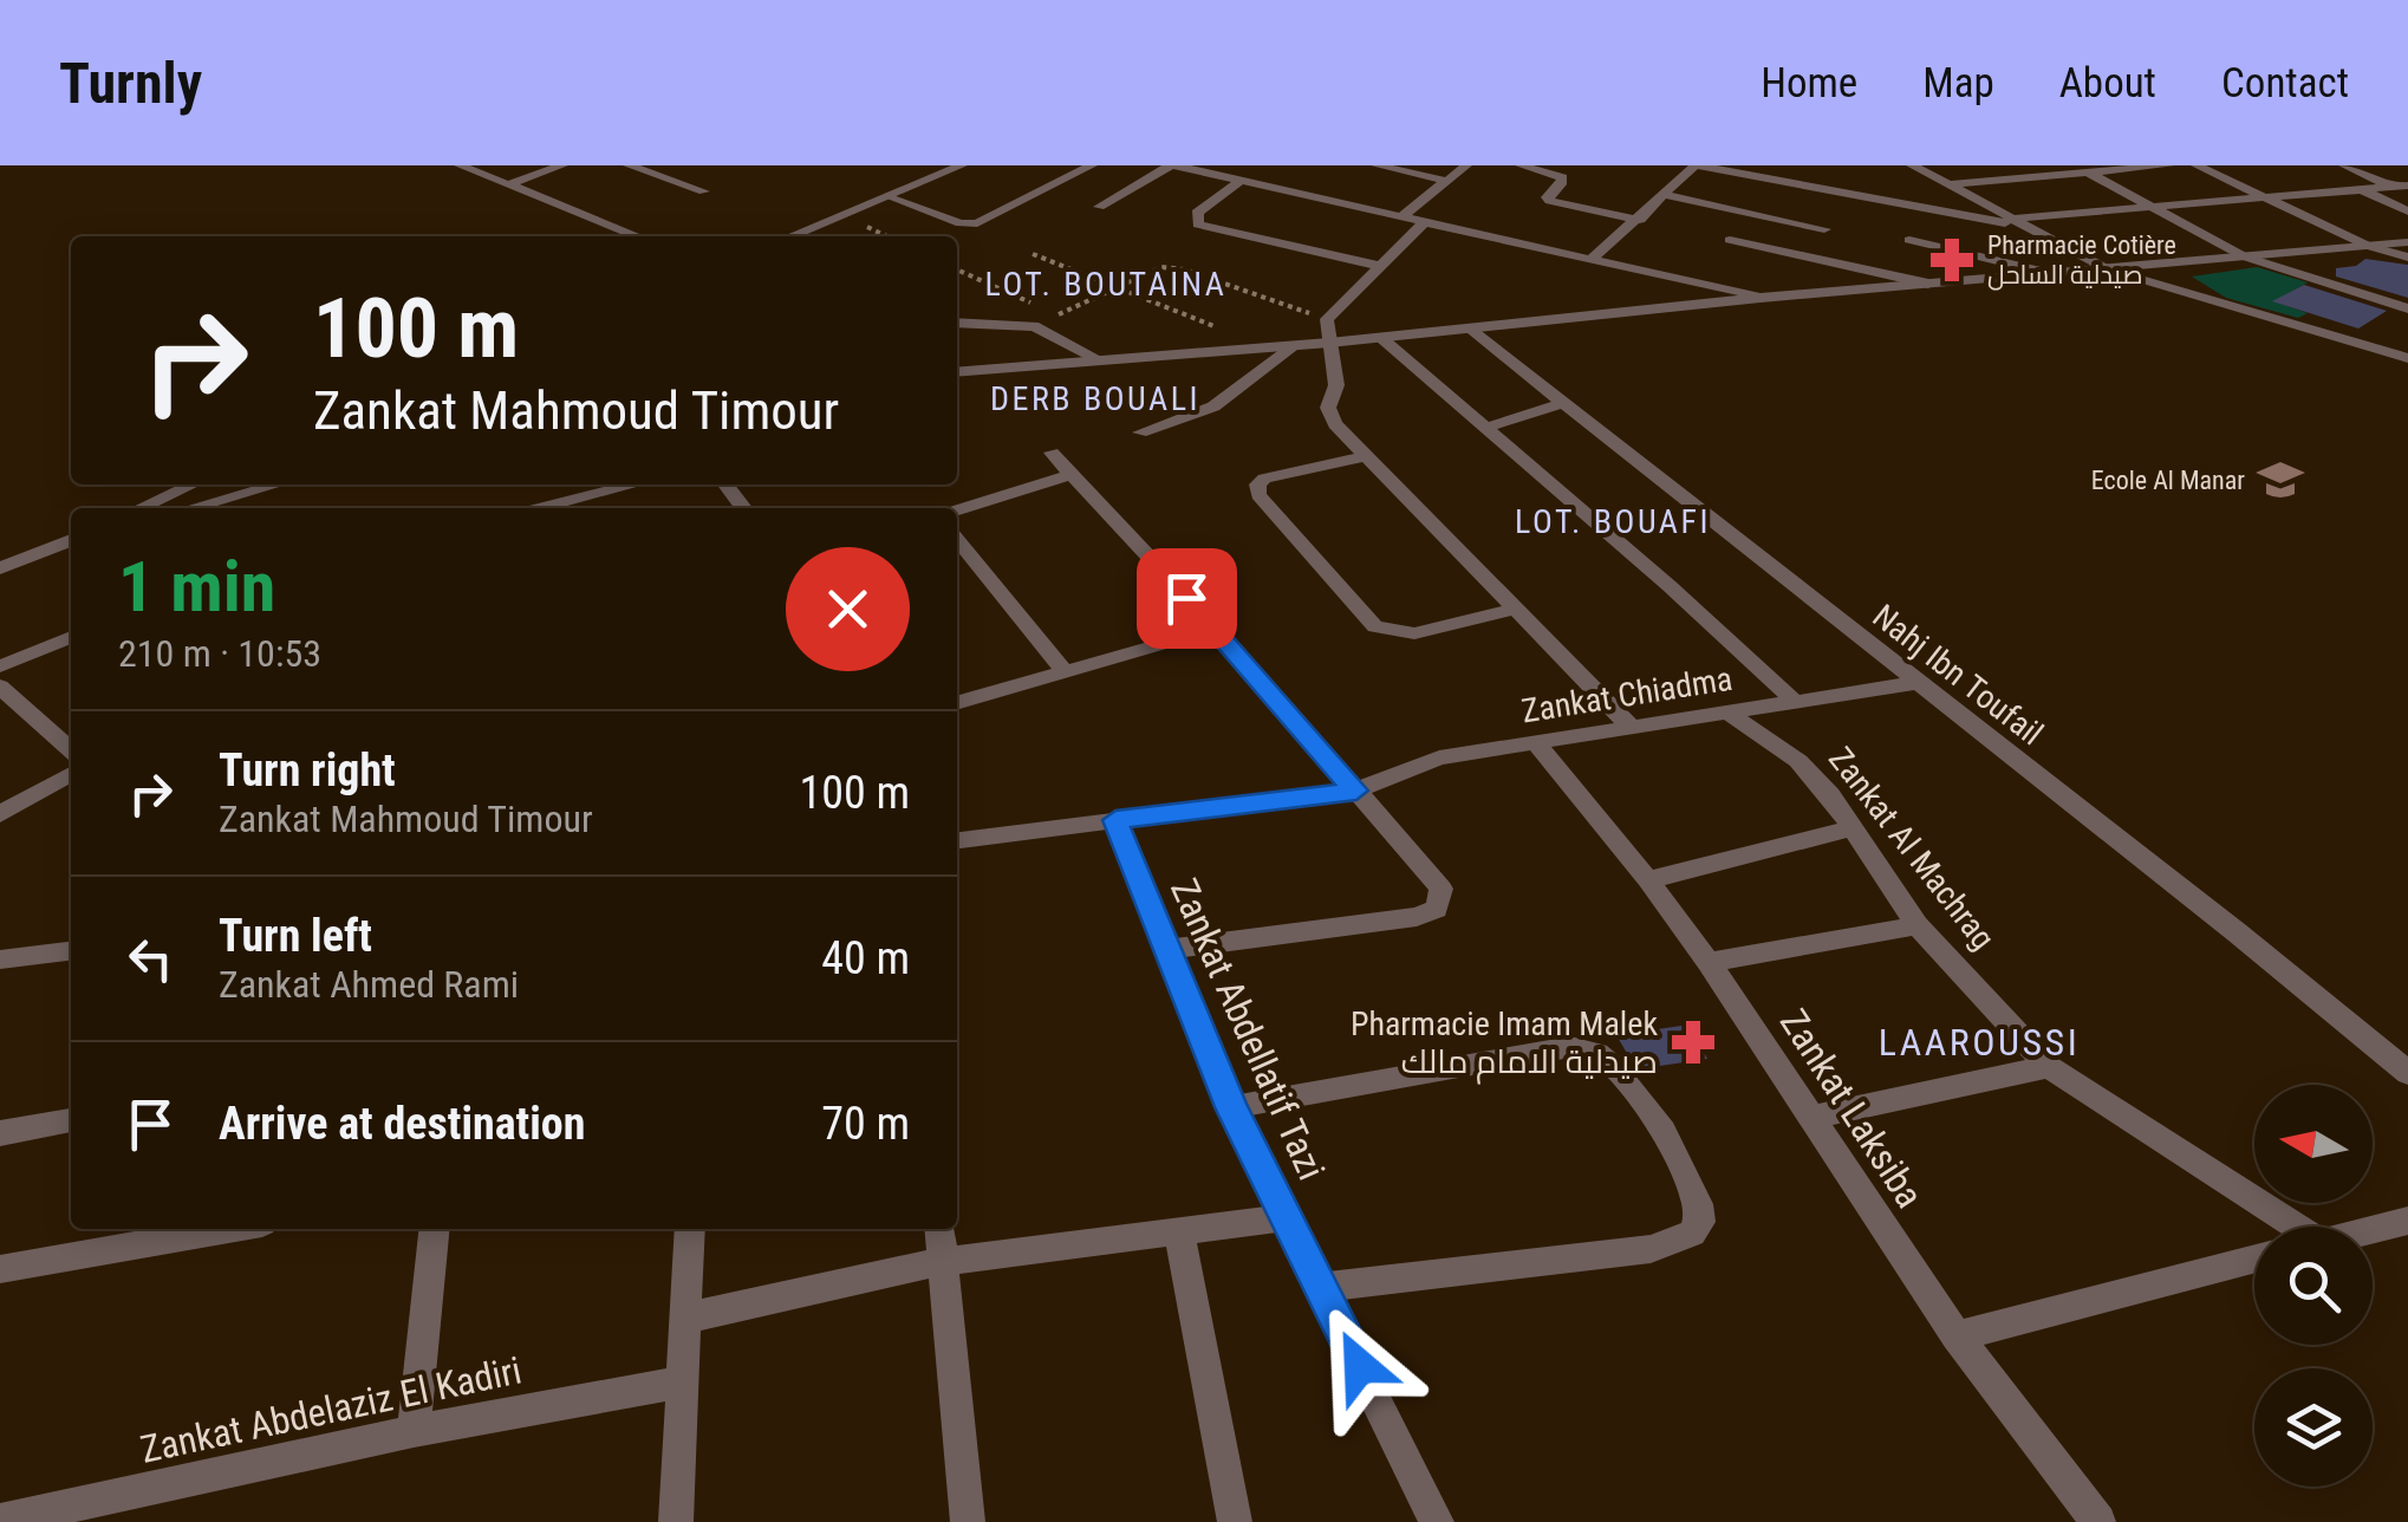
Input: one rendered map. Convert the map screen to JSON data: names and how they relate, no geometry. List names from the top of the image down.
{
  "streets": {
    "street": [
      "Nahj Ibn Toufail",
      "Zankat Chiadma",
      "Zankat Al Machrag",
      "Zankat Abdellatif Tazi",
      "Zankat Laksiba",
      "Zankat Abdelaziz El Kadiri"
    ]
  },
  "crossings": [
    ["Nahj Ibn Toufail", "Zankat Chiadma"],
    ["Zankat Chiadma", "Zankat Al Machrag"],
    ["Zankat Chiadma", "Zankat Abdellatif Tazi"],
    ["Zankat Chiadma", "Zankat Laksiba"]
  ],
  "districts": [
    "LOT. BOUTAINA",
    "DERB BOUALI",
    "LOT. BOUAFI",
    "LAAROUSSI"
  ],
  "places": {
    "pharmacy": ["Pharmacie Cotière صيدلية الساحل", "Pharmacie Imam Malek صيدلية الامام مالك"],
    "school or university": ["Ecole Al Manar"]
  },
  "north": "left",
  "page": {
    "header": "Turnly",
    "nav": [
      "Home",
      "Map",
      "About",
      "Contact"
    ],
    "turn": ["100 m", "Zankat Mahmoud Timour"],
    "heading": ["1 min", "210 m · 10:53"],
    "list": [
      {
        "name": "Turn right",
        "note": "Zankat Mahmoud Timour",
        "value": "100 m"
      },
      {
        "name": "Turn left",
        "note": "Zankat Ahmed Rami",
        "value": "40 m"
      },
      {
        "name": "Arrive at destination",
        "value": "70 m"
      }
    ]
  }
}
